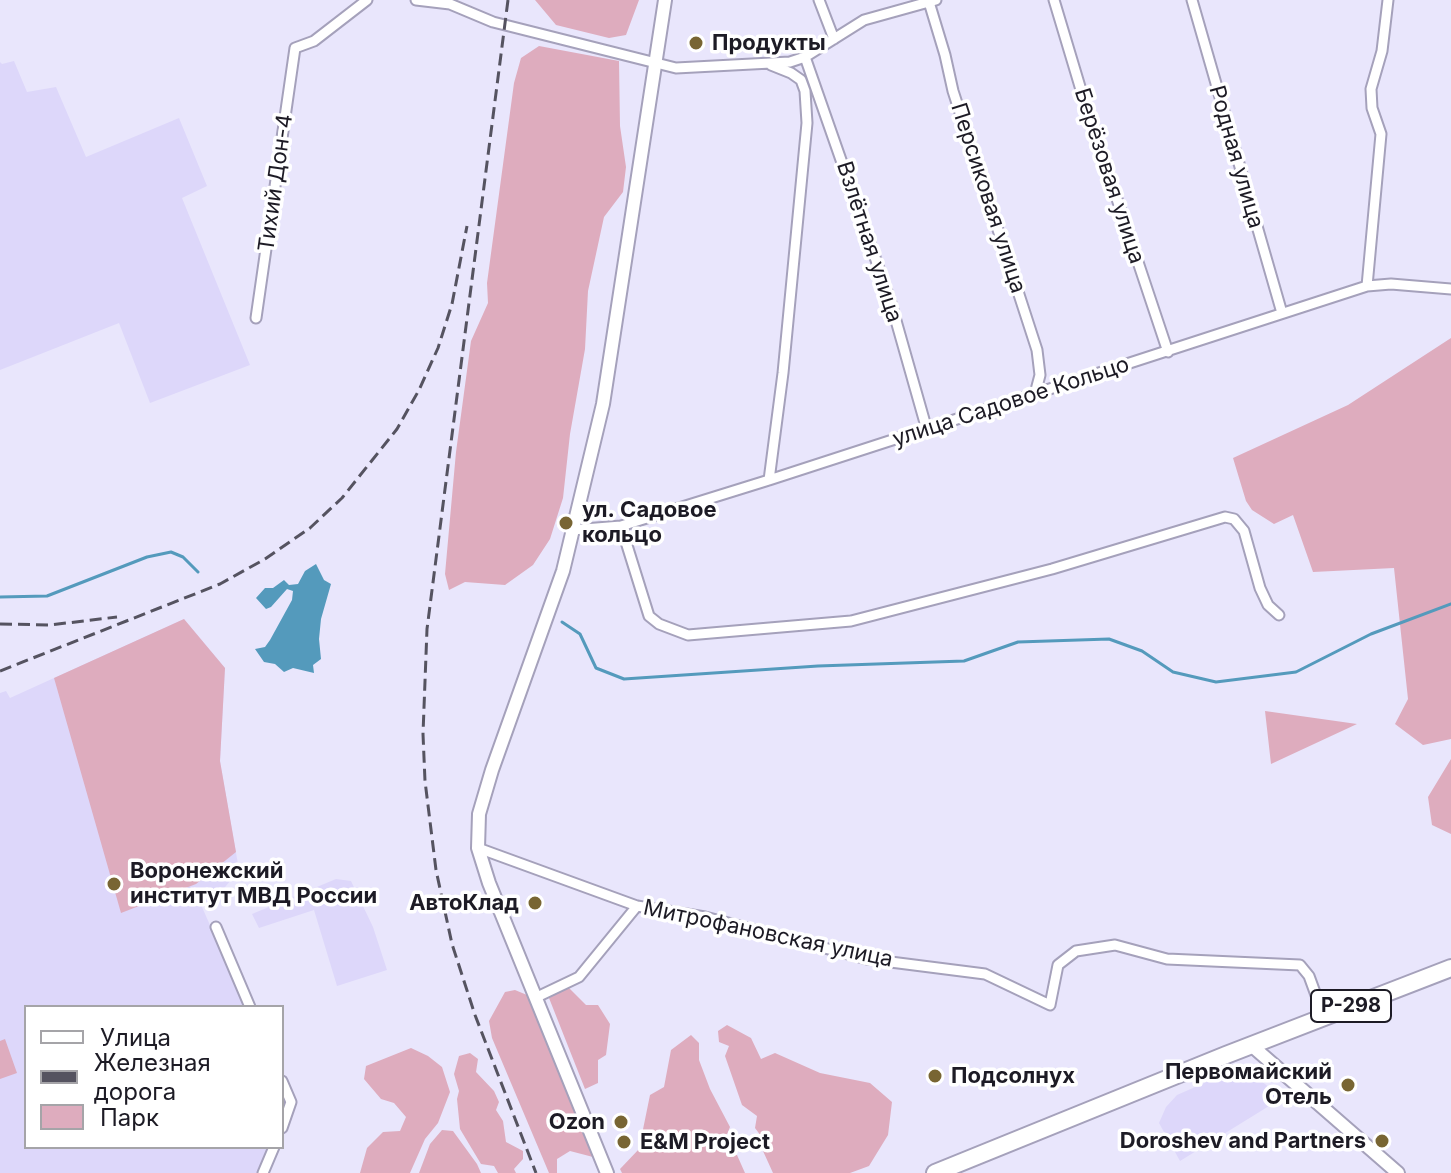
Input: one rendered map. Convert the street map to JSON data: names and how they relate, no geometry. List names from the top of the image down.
{
  "streets": {
    "highway": ["Р-298"],
    "street": [
      "Родная улица",
      "Берёзовая улица",
      "Тихий Дон-4",
      "Персиковая улица",
      "Взлётная улица",
      "улица Садовое Кольцо",
      "Митрофановская улица"
    ]
  },
  "crossings": [
    ["Родная улица", "улица Садовое Кольцо"],
    ["Берёзовая улица", "улица Садовое Кольцо"],
    ["Персиковая улица", "улица Садовое Кольцо"],
    ["Взлётная улица", "улица Садовое Кольцо"],
    ["Митрофановская улица", "Р-298"]
  ],
  "places": [
    "Продукты",
    "ул. Садовое кольцо",
    "Воронежский институт МВД России",
    "АвтоКлад",
    "Подсолнух",
    "Первомайский Отель",
    "Ozon",
    "Doroshev and Partners",
    "E&M Project"
  ],
  "legend": ["Улица", "Железная дорога", "Парк"]
}
